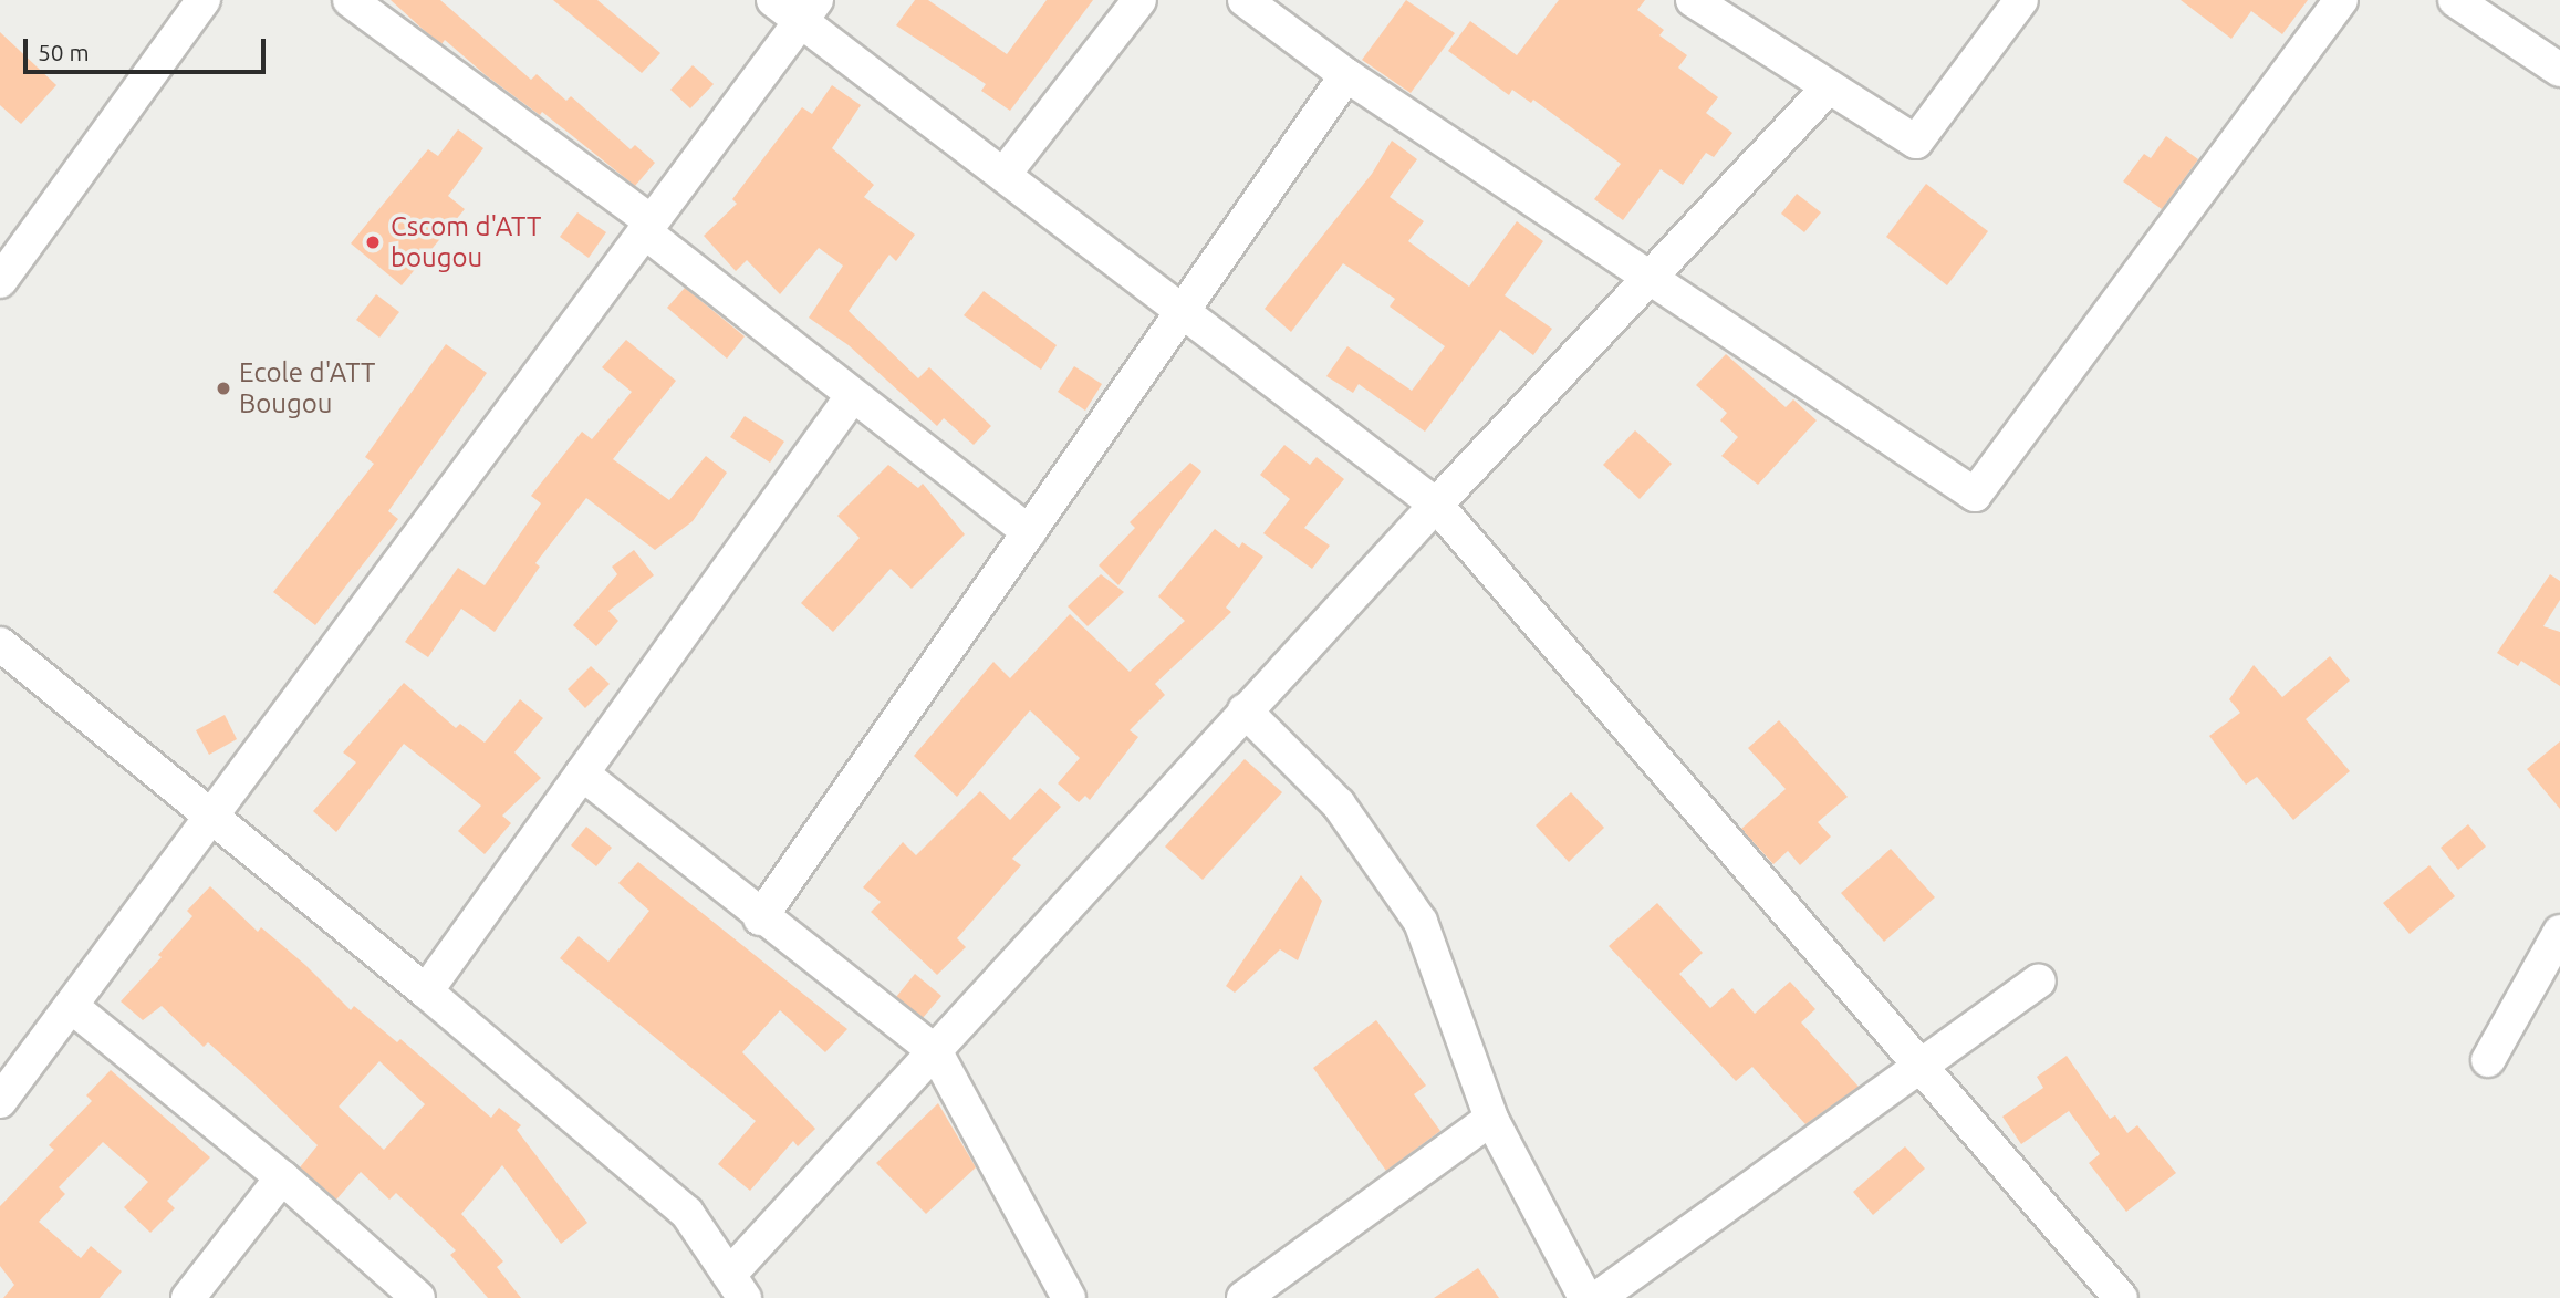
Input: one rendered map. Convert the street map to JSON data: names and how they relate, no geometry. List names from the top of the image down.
{
  "places": ["Cscom d'ATT bougou", "Ecole d'ATT Bougou"],
  "scale_bar": "50 m"
}
